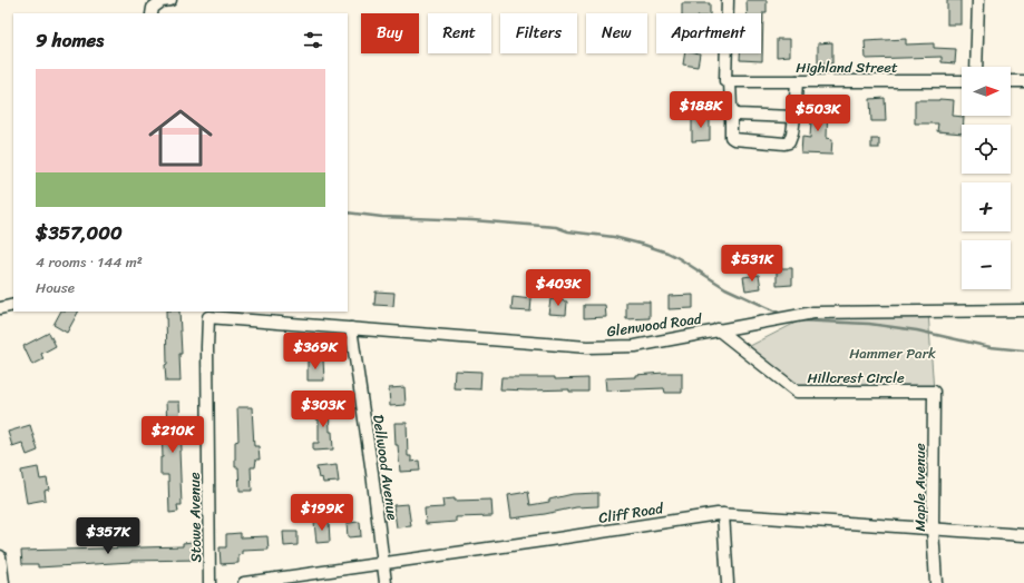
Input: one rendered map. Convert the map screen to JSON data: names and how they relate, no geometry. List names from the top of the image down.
{
  "streets": {
    "street": [
      "Highland Street",
      "Glenwood Road",
      "Hillcrest Circle",
      "Dellwood Avenue",
      "Maple Avenue",
      "Cliff Road",
      "Stowe Avenue"
    ]
  },
  "crossings": [
    ["Glenwood Road", "Hillcrest Circle"],
    ["Glenwood Road", "Dellwood Avenue"],
    ["Glenwood Road", "Stowe Avenue"],
    ["Hillcrest Circle", "Maple Avenue"],
    ["Dellwood Avenue", "Cliff Road"],
    ["Maple Avenue", "Cliff Road"]
  ],
  "parks": ["Hammer Park"],
  "north": "right",
  "page": {
    "chip": [
      "Buy",
      "Rent",
      "Filters",
      "New",
      "Apartment"
    ],
    "heading": "9 homes",
    "map_buttons": ["+", "−"],
    "list": [
      {
        "name": "$357,000",
        "note": "4 rooms · 144 m² · House"
      }
    ],
    "price": [
      "$188K",
      "$503K",
      "$531K",
      "$403K",
      "$369K",
      "$303K",
      "$210K",
      "$199K",
      "$357K"
    ]
  }
}
